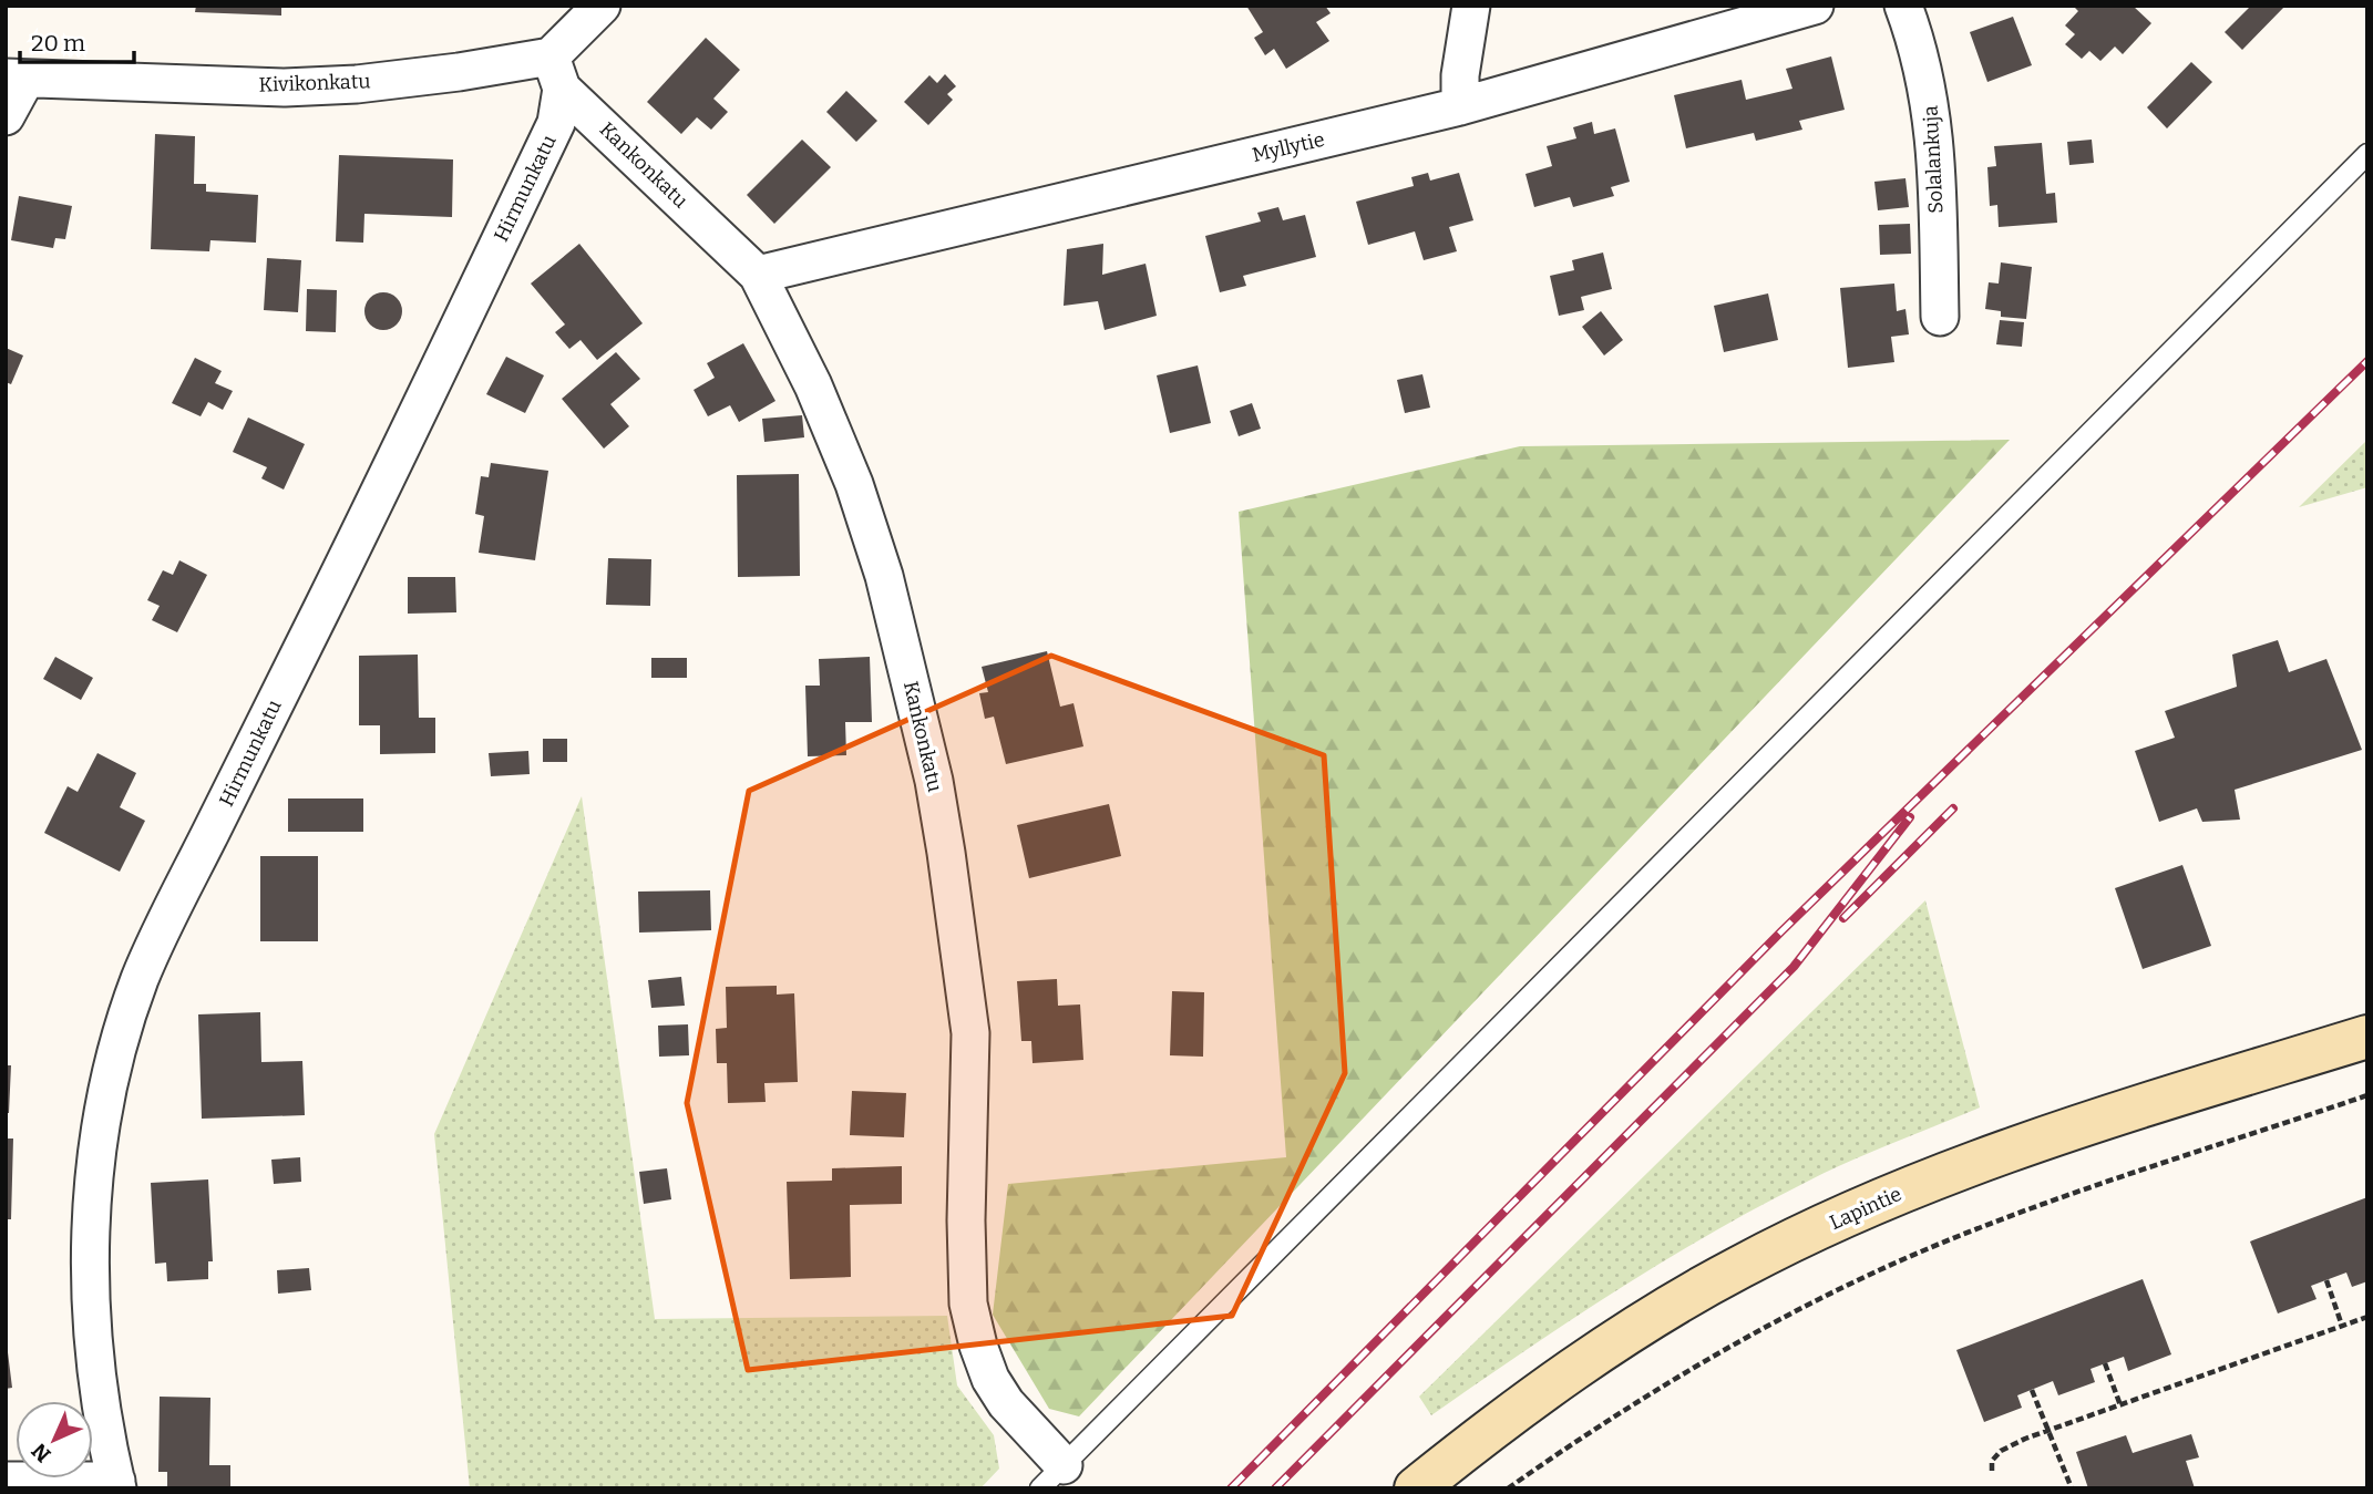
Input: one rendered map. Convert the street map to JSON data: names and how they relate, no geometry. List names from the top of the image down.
{
  "streets": {
    "main road": ["Lapintie"],
    "street": [
      "Kivikonkatu",
      "Myllytie",
      "Solalankuja",
      "Kankonkatu",
      "Hirmunkatu"
    ]
  },
  "crossings": [
    ["Kivikonkatu", "Kankonkatu"],
    ["Kivikonkatu", "Hirmunkatu"],
    ["Myllytie", "Kankonkatu"],
    ["Kankonkatu", "Hirmunkatu"]
  ],
  "scale_bar": "20 m",
  "north": "bottom left"
}
